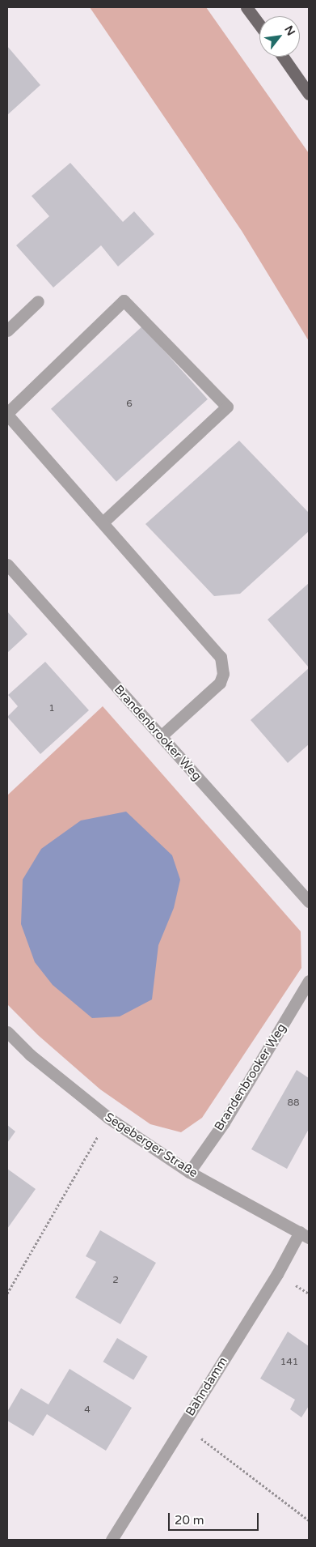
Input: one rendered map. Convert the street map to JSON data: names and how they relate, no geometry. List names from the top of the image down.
{
  "streets": {
    "street": ["Brandenbrooker Weg", "Segeberger Straße", "Bahndamm"]
  },
  "crossings": [
    ["Brandenbrooker Weg", "Segeberger Straße"],
    ["Segeberger Straße", "Bahndamm"]
  ],
  "house_numbers": [
    "6",
    "1",
    "88",
    "2",
    "141",
    "4"
  ],
  "scale_bar": "20 m",
  "north": "top right"
}
